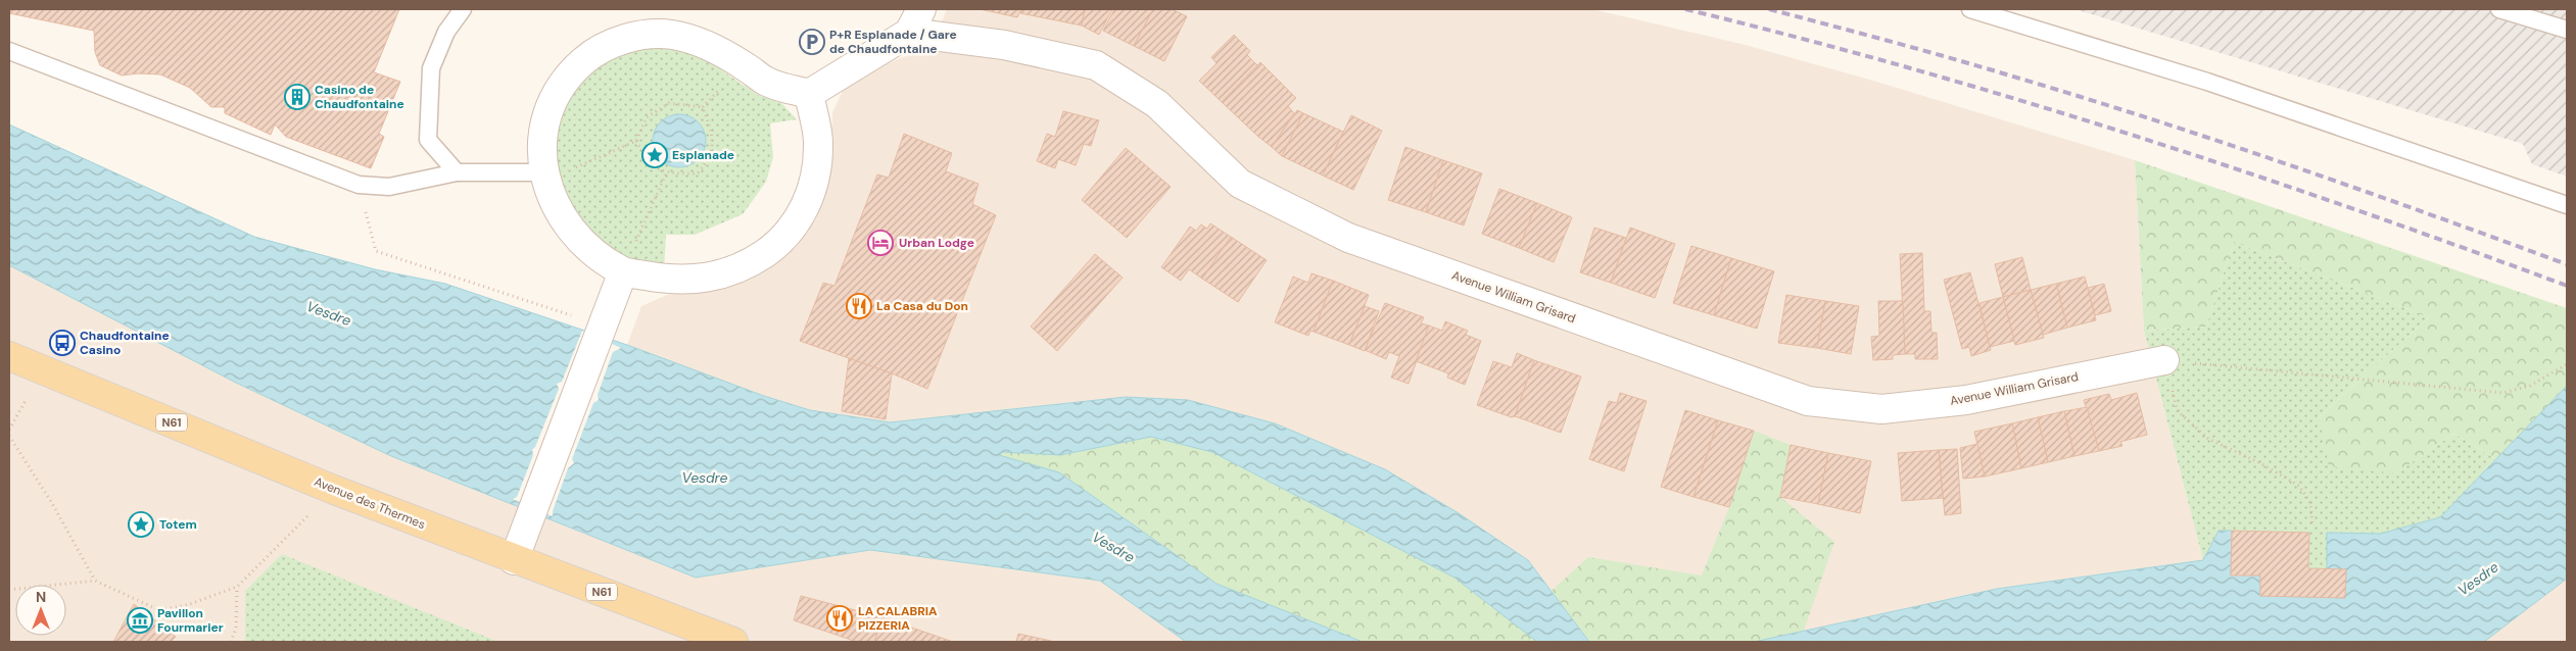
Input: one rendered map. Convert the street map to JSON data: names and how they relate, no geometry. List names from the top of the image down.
{
  "streets": {
    "main road": ["N61", "Avenue des Thermes"],
    "street": ["Avenue William Grisard"]
  },
  "water": ["Vesdre"],
  "places": {
    "parking": ["P+R Esplanade / Gare de Chaudfontaine"],
    "building": ["Casino de Chaudfontaine"],
    "place": ["Esplanade", "Totem"],
    "hotel": ["Urban Lodge"],
    "restaurant": ["La Casa du Don", "LA CALABRIA PIZZERIA"],
    "bus stop": ["Chaudfontaine Casino"],
    "museum": ["Pavillon Fourmarier"]
  },
  "north": "top"
}
